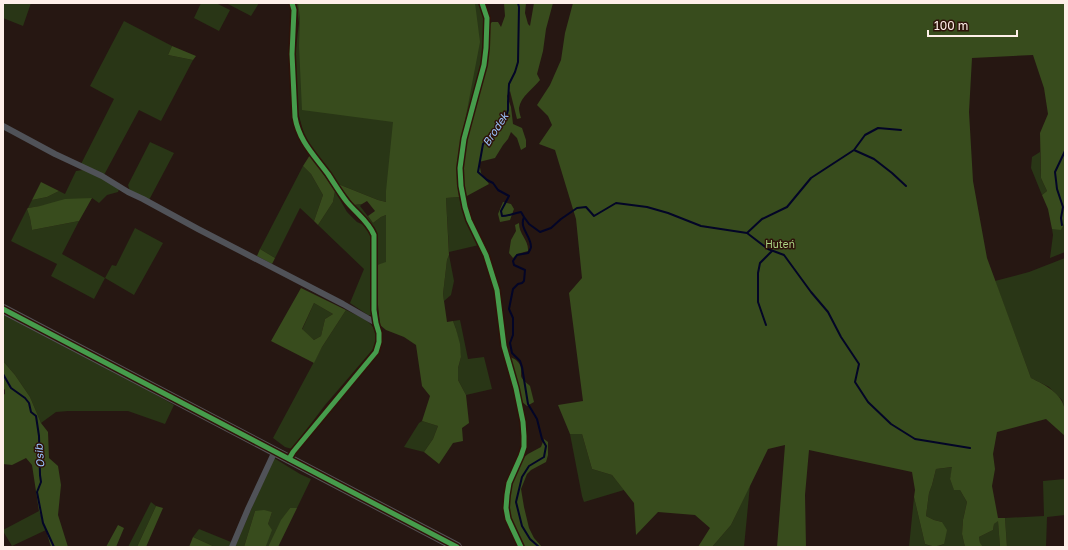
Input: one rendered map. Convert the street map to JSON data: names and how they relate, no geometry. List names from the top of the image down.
{
  "water": ["Brodek", "Osib"],
  "parks": ["Huteń"],
  "scale_bar": "100 m"
}
